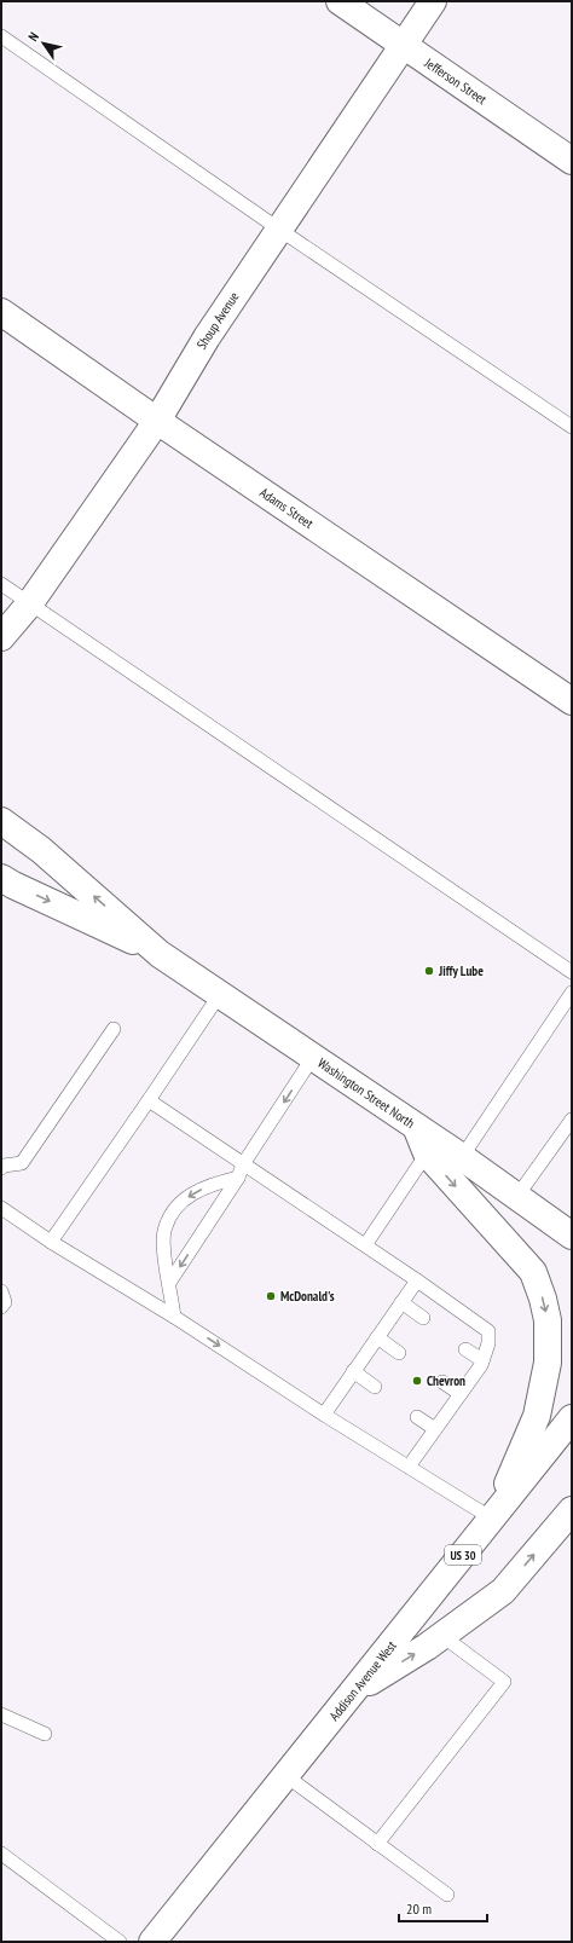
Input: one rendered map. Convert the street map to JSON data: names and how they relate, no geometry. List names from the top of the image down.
{
  "streets": {
    "main road": [
      "Jefferson Street",
      "Shoup Avenue",
      "Adams Street",
      "Washington Street North",
      "US 30",
      "Addison Avenue West"
    ]
  },
  "crossings": [
    ["Jefferson Street", "Shoup Avenue"],
    ["Shoup Avenue", "Adams Street"],
    ["US 30", "Addison Avenue West"]
  ],
  "places": ["Jiffy Lube", "McDonald's", "Chevron"],
  "scale_bar": "20 m",
  "north": "top left"
}
